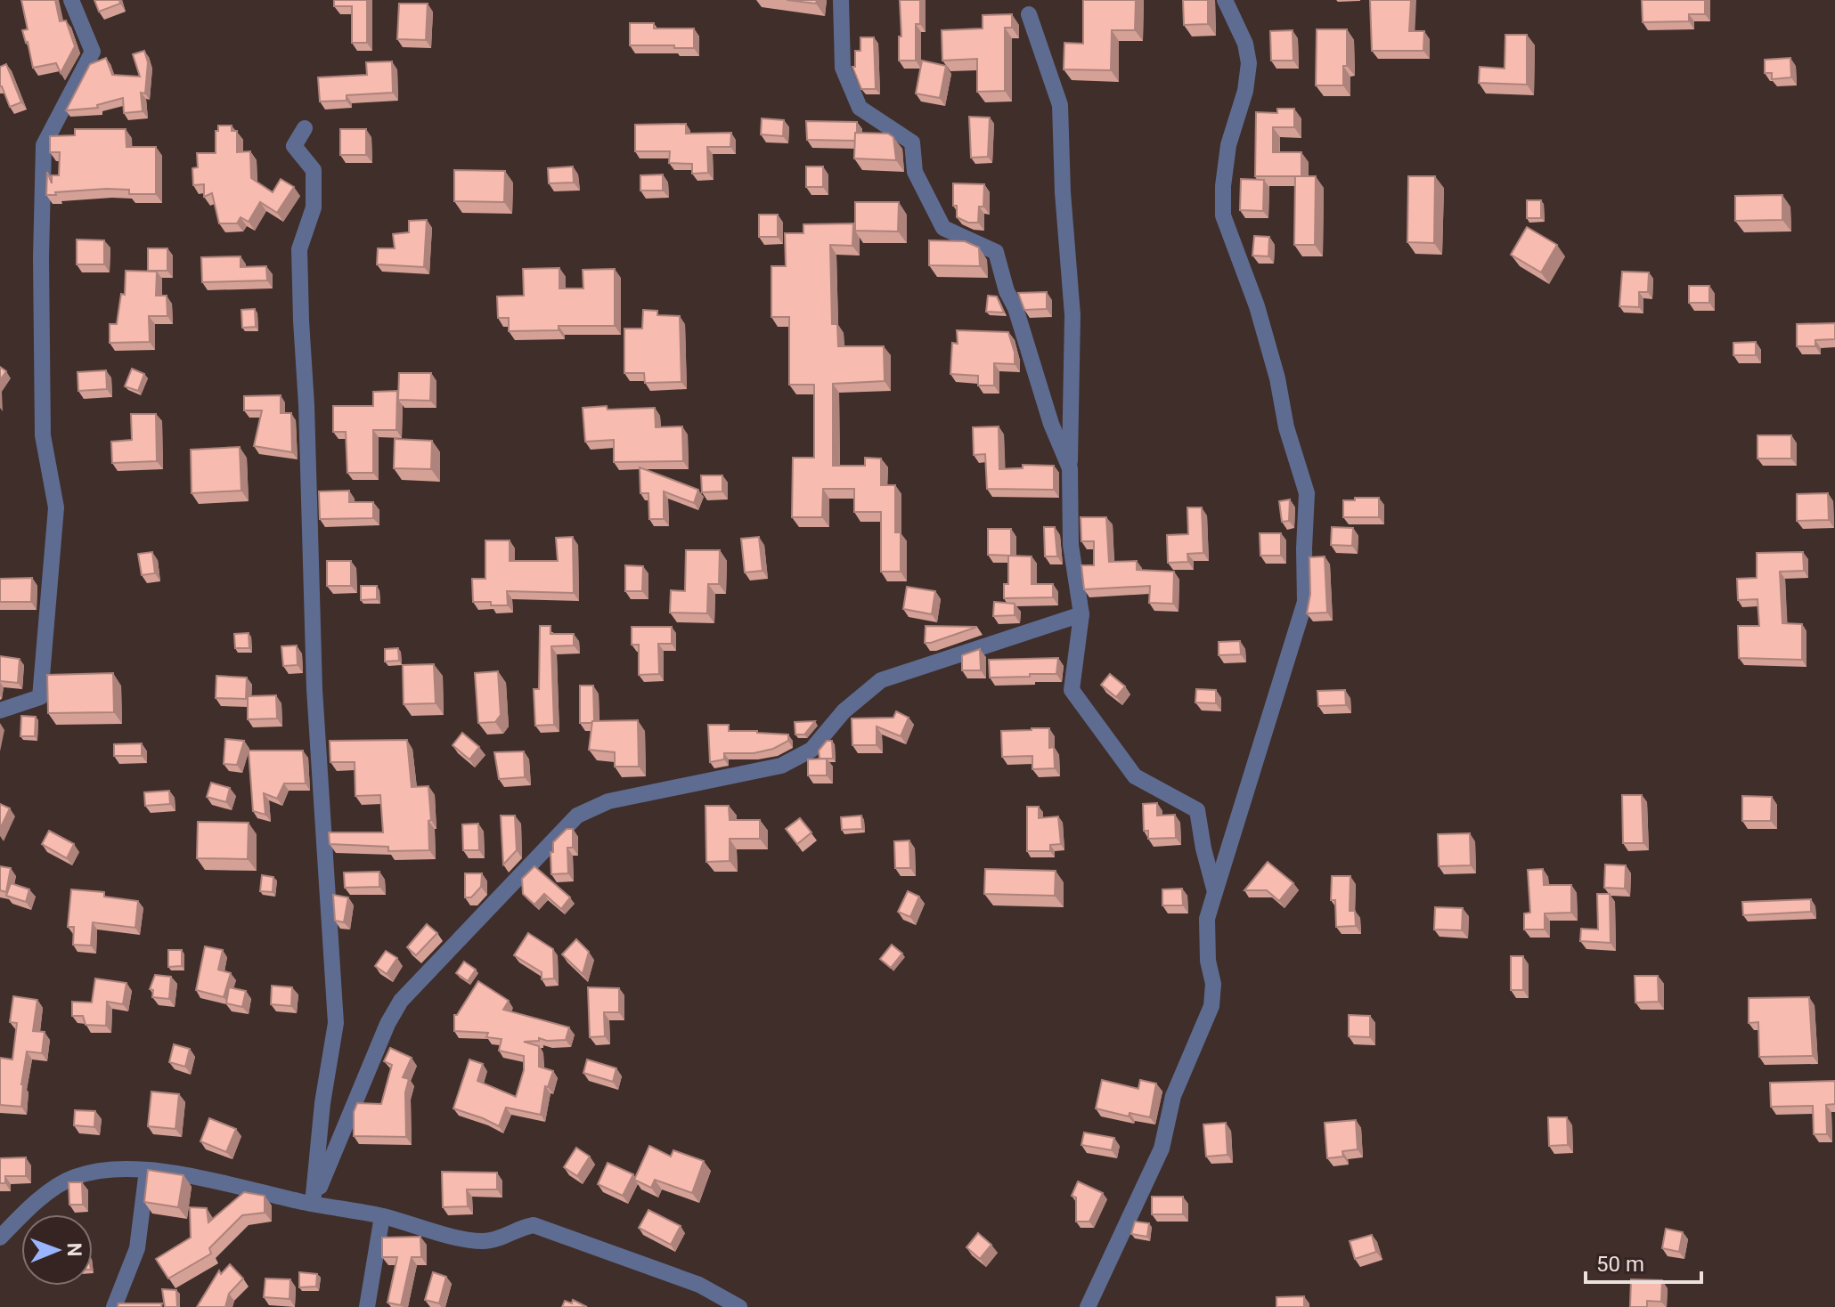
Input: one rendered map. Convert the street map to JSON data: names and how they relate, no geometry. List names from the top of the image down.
{
  "scale_bar": "50 m",
  "north": "right"
}
